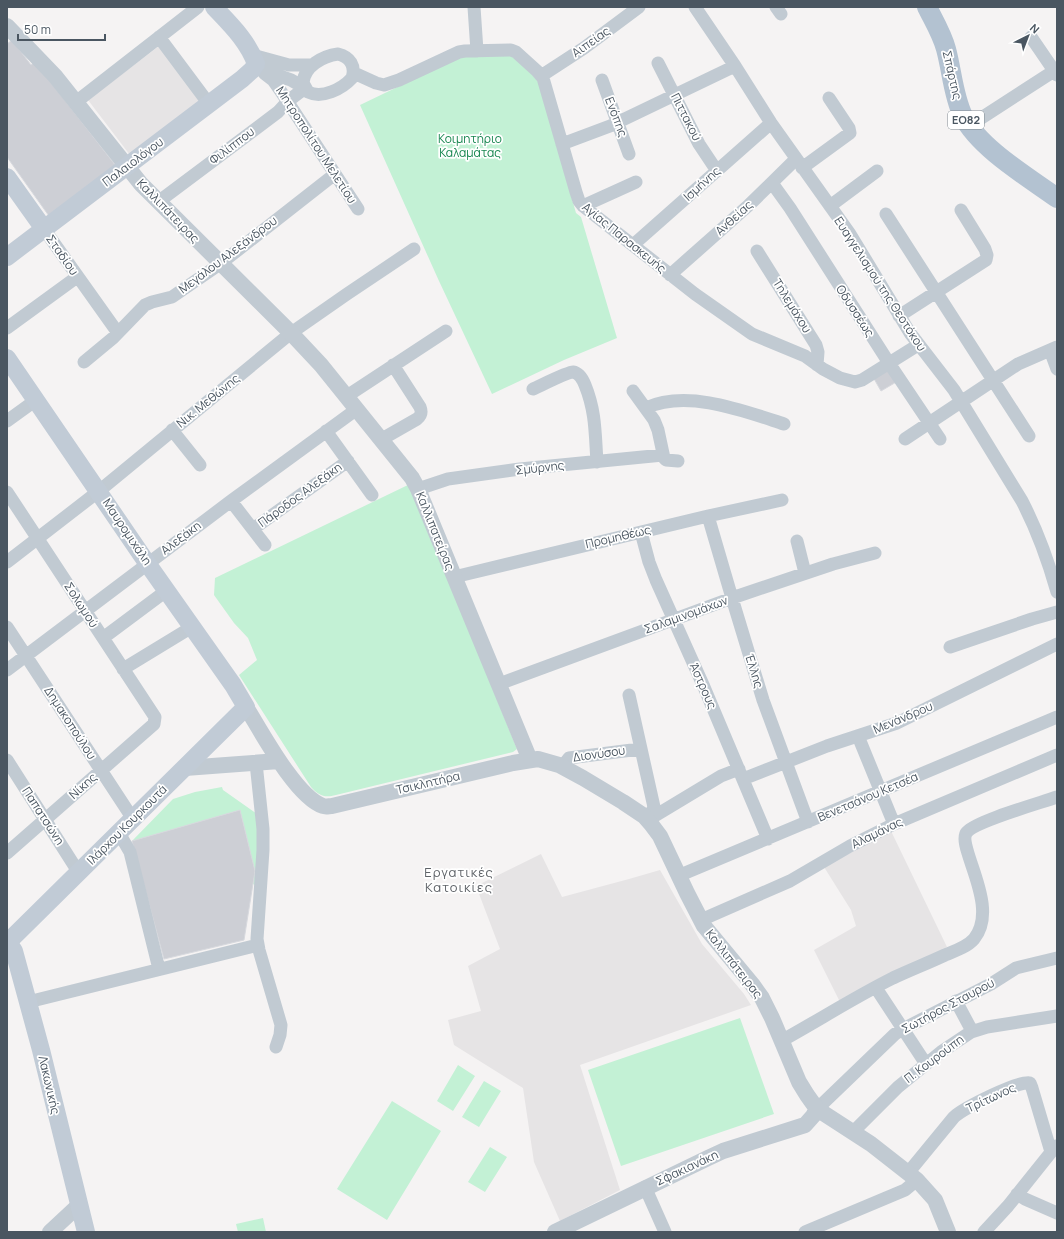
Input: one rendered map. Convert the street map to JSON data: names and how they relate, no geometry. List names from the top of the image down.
{
  "streets": {
    "main road": [
      "Σπάρτης",
      "ΕΟ82",
      "Μητροπολίτου Μελετίου",
      "Παλαιολόγου",
      "Σταδίου",
      "Μαυρομιχάλη",
      "Ιλάρχου Κουρκουτά",
      "Λακωνικής"
    ],
    "street": [
      "Αιπείας",
      "Ενόπης",
      "Πιττακού",
      "Φιλίππου",
      "Ισμήνης",
      "Καλλιπάτειρας",
      "Ανθείας",
      "Αγίας Παρασκευής",
      "Μεγάλου Αλεξάνδρου",
      "Ευαγγελισμού της Θεοτόκου",
      "Τηλεμάχου",
      "Οδυσσέως",
      "Νικ. Μεθώνης",
      "Σμύρνης",
      "Πάροδος Αλεξάκη",
      "Καλλιπατείρας",
      "Προμηθέως",
      "Αλεξάκη",
      "Σολωμού",
      "Σαλαμινομάχων",
      "Έλλης",
      "Άστρους",
      "Μενάνδρου",
      "Δημακοπούλου",
      "Διονύσου",
      "Τσικλητήρα",
      "Νίκης",
      "Βενετσάνου Κετσέα",
      "Παπατσώνη",
      "Αλαμάνας",
      "Σωτήρος Σταυρού",
      "Π. Κουρούπη",
      "Τρίτωνος",
      "Σφακιανάκη"
    ]
  },
  "crossings": [
    ["Αιπείας", "Αγίας Παρασκευής"],
    ["Πιττακού", "Ισμήνης"],
    ["Μητροπολίτου Μελετίου", "Φιλίππου"],
    ["Μητροπολίτου Μελετίου", "Παλαιολόγου"],
    ["Μητροπολίτου Μελετίου", "Μεγάλου Αλεξάνδρου"],
    ["Φιλίππου", "Καλλιπάτειρας"],
    ["Παλαιολόγου", "Καλλιπάτειρας"],
    ["Παλαιολόγου", "Σταδίου"],
    ["Ισμήνης", "Αγίας Παρασκευής"],
    ["Ισμήνης", "Ευαγγελισμού της Θεοτόκου"],
    ["Καλλιπάτειρας", "Μεγάλου Αλεξάνδρου"],
    ["Καλλιπάτειρας", "Νικ. Μεθώνης"],
    ["Καλλιπάτειρας", "Καλλιπατείρας"],
    ["Καλλιπάτειρας", "Μενάνδρου"],
    ["Καλλιπάτειρας", "Διονύσου"],
    ["Καλλιπάτειρας", "Τσικλητήρα"],
    ["Καλλιπάτειρας", "Βενετσάνου Κετσέα"],
    ["Καλλιπάτειρας", "Αλαμάνας"],
    ["Καλλιπάτειρας", "Σωτήρος Σταυρού"],
    ["Καλλιπάτειρας", "Π. Κουρούπη"],
    ["Καλλιπάτειρας", "Τρίτωνος"],
    ["Καλλιπάτειρας", "Σφακιανάκη"],
    ["Ανθείας", "Αγίας Παρασκευής"],
    ["Ανθείας", "Ευαγγελισμού της Θεοτόκου"],
    ["Ανθείας", "Οδυσσέως"],
    ["Αγίας Παρασκευής", "Ευαγγελισμού της Θεοτόκου"],
    ["Αγίας Παρασκευής", "Τηλεμάχου"],
    ["Αγίας Παρασκευής", "Οδυσσέως"],
    ["Σταδίου", "Μεγάλου Αλεξάνδρου"],
    ["Νικ. Μεθώνης", "Καλλιπατείρας"],
    ["Νικ. Μεθώνης", "Μαυρομιχάλη"],
    ["Νικ. Μεθώνης", "Σολωμού"],
    ["Σμύρνης", "Καλλιπατείρας"],
    ["Καλλιπατείρας", "Προμηθέως"],
    ["Καλλιπατείρας", "Αλεξάκη"],
    ["Καλλιπατείρας", "Σαλαμινομάχων"],
    ["Καλλιπατείρας", "Τσικλητήρα"],
    ["Μαυρομιχάλη", "Αλεξάκη"],
    ["Μαυρομιχάλη", "Ιλάρχου Κουρκουτά"],
    ["Προμηθέως", "Έλλης"],
    ["Προμηθέως", "Άστρους"],
    ["Αλεξάκη", "Σολωμού"],
    ["Αλεξάκη", "Δημακοπούλου"],
    ["Σολωμού", "Νίκης"],
    ["Σαλαμινομάχων", "Έλλης"],
    ["Σαλαμινομάχων", "Άστρους"],
    ["Έλλης", "Μενάνδρου"],
    ["Έλλης", "Βενετσάνου Κετσέα"],
    ["Άστρους", "Μενάνδρου"],
    ["Άστρους", "Βενετσάνου Κετσέα"],
    ["Δημακοπούλου", "Νίκης"],
    ["Δημακοπούλου", "Ιλάρχου Κουρκουτά"],
    ["Νίκης", "Παπατσώνη"],
    ["Παπατσώνη", "Ιλάρχου Κουρκουτά"],
    ["Ιλάρχου Κουρκουτά", "Λακωνικής"],
    ["Σωτήρος Σταυρού", "Σφακιανάκη"]
  ],
  "districts": ["Εργατικές Κατοικίες"],
  "parks": ["Κοιμητήριο Καλαμάτας"],
  "scale_bar": "50 m",
  "north": "top right"
}
